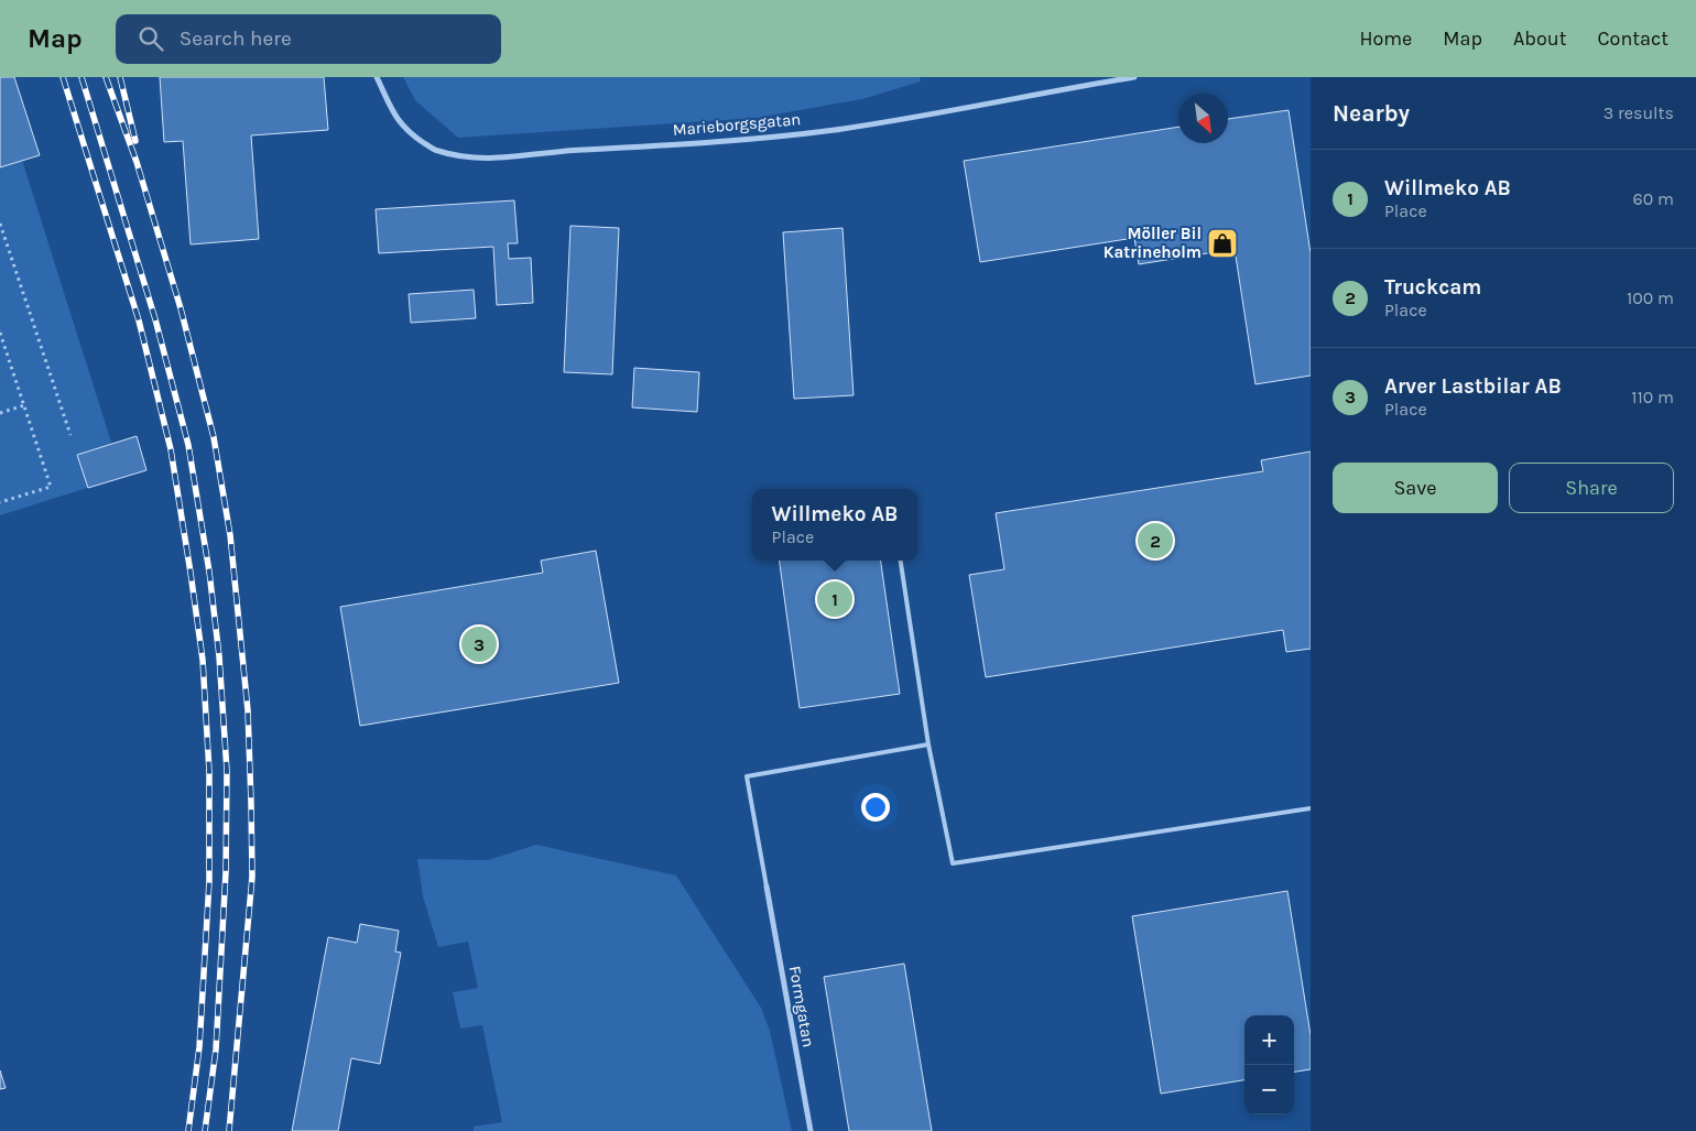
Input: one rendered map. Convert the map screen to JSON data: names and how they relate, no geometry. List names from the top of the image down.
{
  "streets": {
    "street": ["Marieborgsgatan", "Formgatan"]
  },
  "places": {
    "shop": ["Möller Bil Katrineholm"]
  },
  "north": "bottom right",
  "page": {
    "header": "Map",
    "search": "Search here",
    "nav": [
      "Home",
      "Map",
      "About",
      "Contact"
    ],
    "heading": ["Nearby", "3 results"],
    "list": [
      {
        "mark": "1",
        "name": "Willmeko AB",
        "note": "Place",
        "value": "60 m"
      },
      {
        "mark": "2",
        "name": "Truckcam",
        "note": "Place",
        "value": "100 m"
      },
      {
        "mark": "3",
        "name": "Arver Lastbilar AB",
        "note": "Place",
        "value": "110 m"
      }
    ],
    "buttons": ["Save", "Share"],
    "popup": ["Willmeko AB", "Place"],
    "pins": ["2", "1", "3"],
    "map_buttons": ["+", "−"]
  }
}
